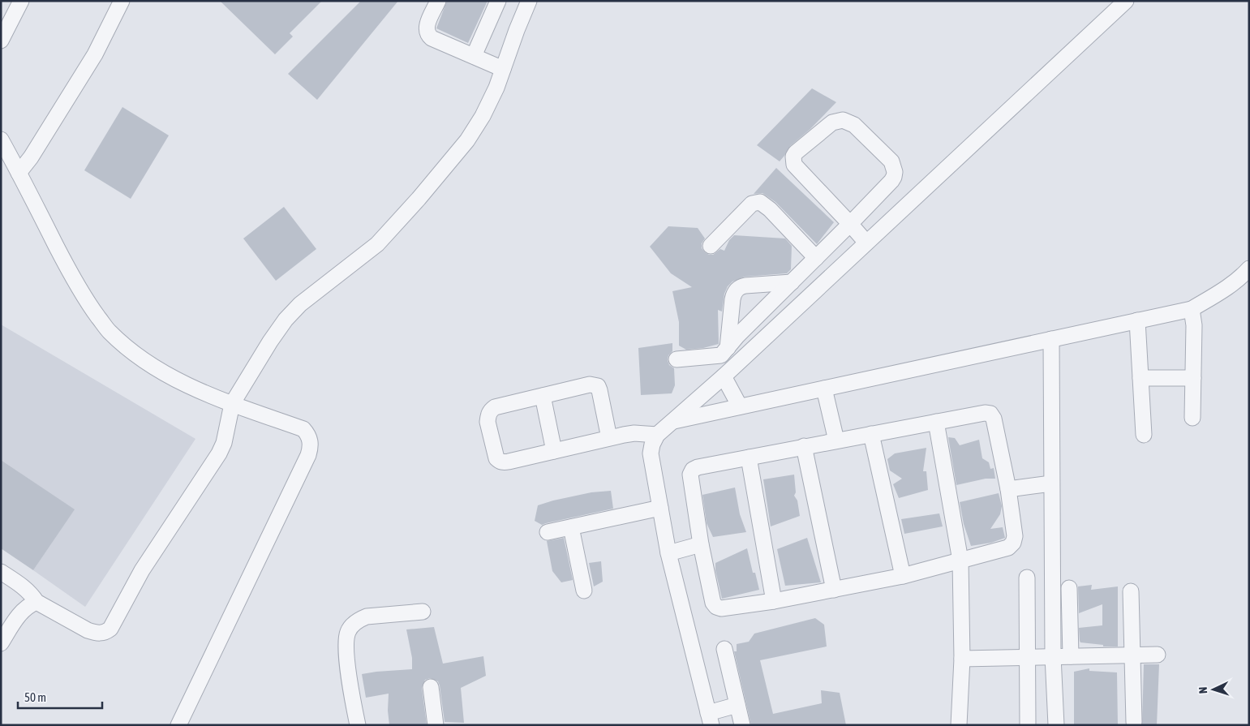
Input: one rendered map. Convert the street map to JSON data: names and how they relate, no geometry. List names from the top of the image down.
{
  "scale_bar": "50 m",
  "north": "left"
}
